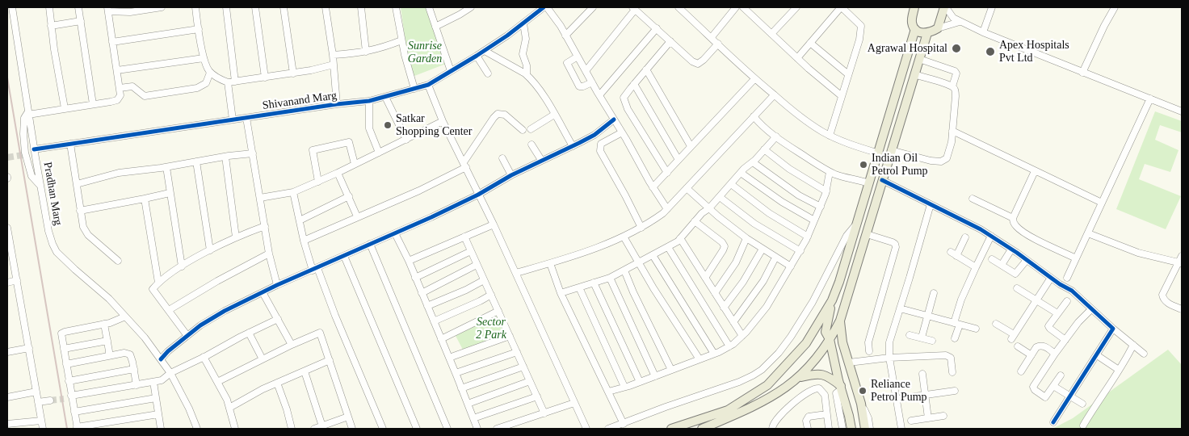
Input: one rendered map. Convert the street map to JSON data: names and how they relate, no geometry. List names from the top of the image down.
{
  "streets": {
    "street": ["Shivanand Marg", "Pradhan Marg"]
  },
  "crossings": [
    ["Shivanand Marg", "Pradhan Marg"]
  ],
  "parks": ["Sunrise Garden", "Sector 2 Park"],
  "places": [
    "Agrawal Hospital",
    "Apex Hospitals Pvt Ltd",
    "Satkar Shopping Center",
    "Indian Oil Petrol Pump",
    "Reliance Petrol Pump"
  ]
}
